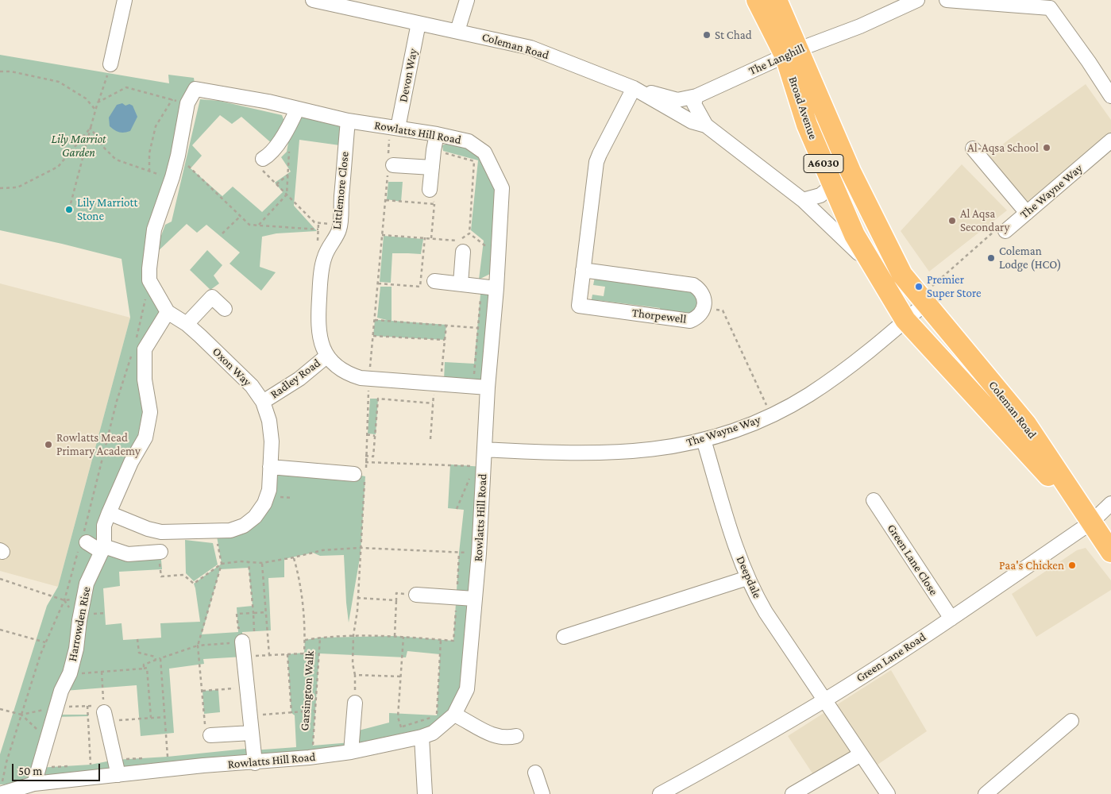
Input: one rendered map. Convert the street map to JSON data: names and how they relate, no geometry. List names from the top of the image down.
{
  "streets": {
    "highway": ["Coleman Road", "Broad Avenue", "A6030"],
    "street": [
      "The Langhill",
      "Devon Way",
      "Rowlatts Hill Road",
      "Littlemore Close",
      "The Wayne Way",
      "Thorpewell",
      "Oxon Way",
      "Radley Road",
      "Green Lane Close",
      "Deepdale",
      "Harrowden Rise",
      "Green Lane Road"
    ],
    "path": ["Garsington Walk"]
  },
  "crossings": [
    ["Coleman Road", "The Langhill"],
    ["Coleman Road", "Devon Way"],
    ["Coleman Road", "Broad Avenue"],
    ["Coleman Road", "The Wayne Way"],
    ["Coleman Road", "Thorpewell"],
    ["Coleman Road", "Green Lane Road"],
    ["The Langhill", "Broad Avenue"],
    ["The Langhill", "Thorpewell"],
    ["Devon Way", "Rowlatts Hill Road"],
    ["Broad Avenue", "The Wayne Way"],
    ["Rowlatts Hill Road", "Littlemore Close"],
    ["Rowlatts Hill Road", "The Wayne Way"],
    ["Rowlatts Hill Road", "Oxon Way"],
    ["Rowlatts Hill Road", "Harrowden Rise"],
    ["Littlemore Close", "Radley Road"],
    ["The Wayne Way", "Deepdale"],
    ["Oxon Way", "Radley Road"],
    ["Oxon Way", "Harrowden Rise"],
    ["Green Lane Close", "Green Lane Road"],
    ["Deepdale", "Green Lane Road"]
  ],
  "parks": ["Lily Marriot Garden"],
  "places": [
    "St Chad",
    "Al-Aqsa School",
    "Lily Marriott Stone",
    "Al Aqsa Secondary",
    "Coleman Lodge (HCO)",
    "Premier Super Store",
    "Rowlatts Mead Primary Academy",
    "Paa's Chicken"
  ],
  "scale_bar": "50 m"
}
